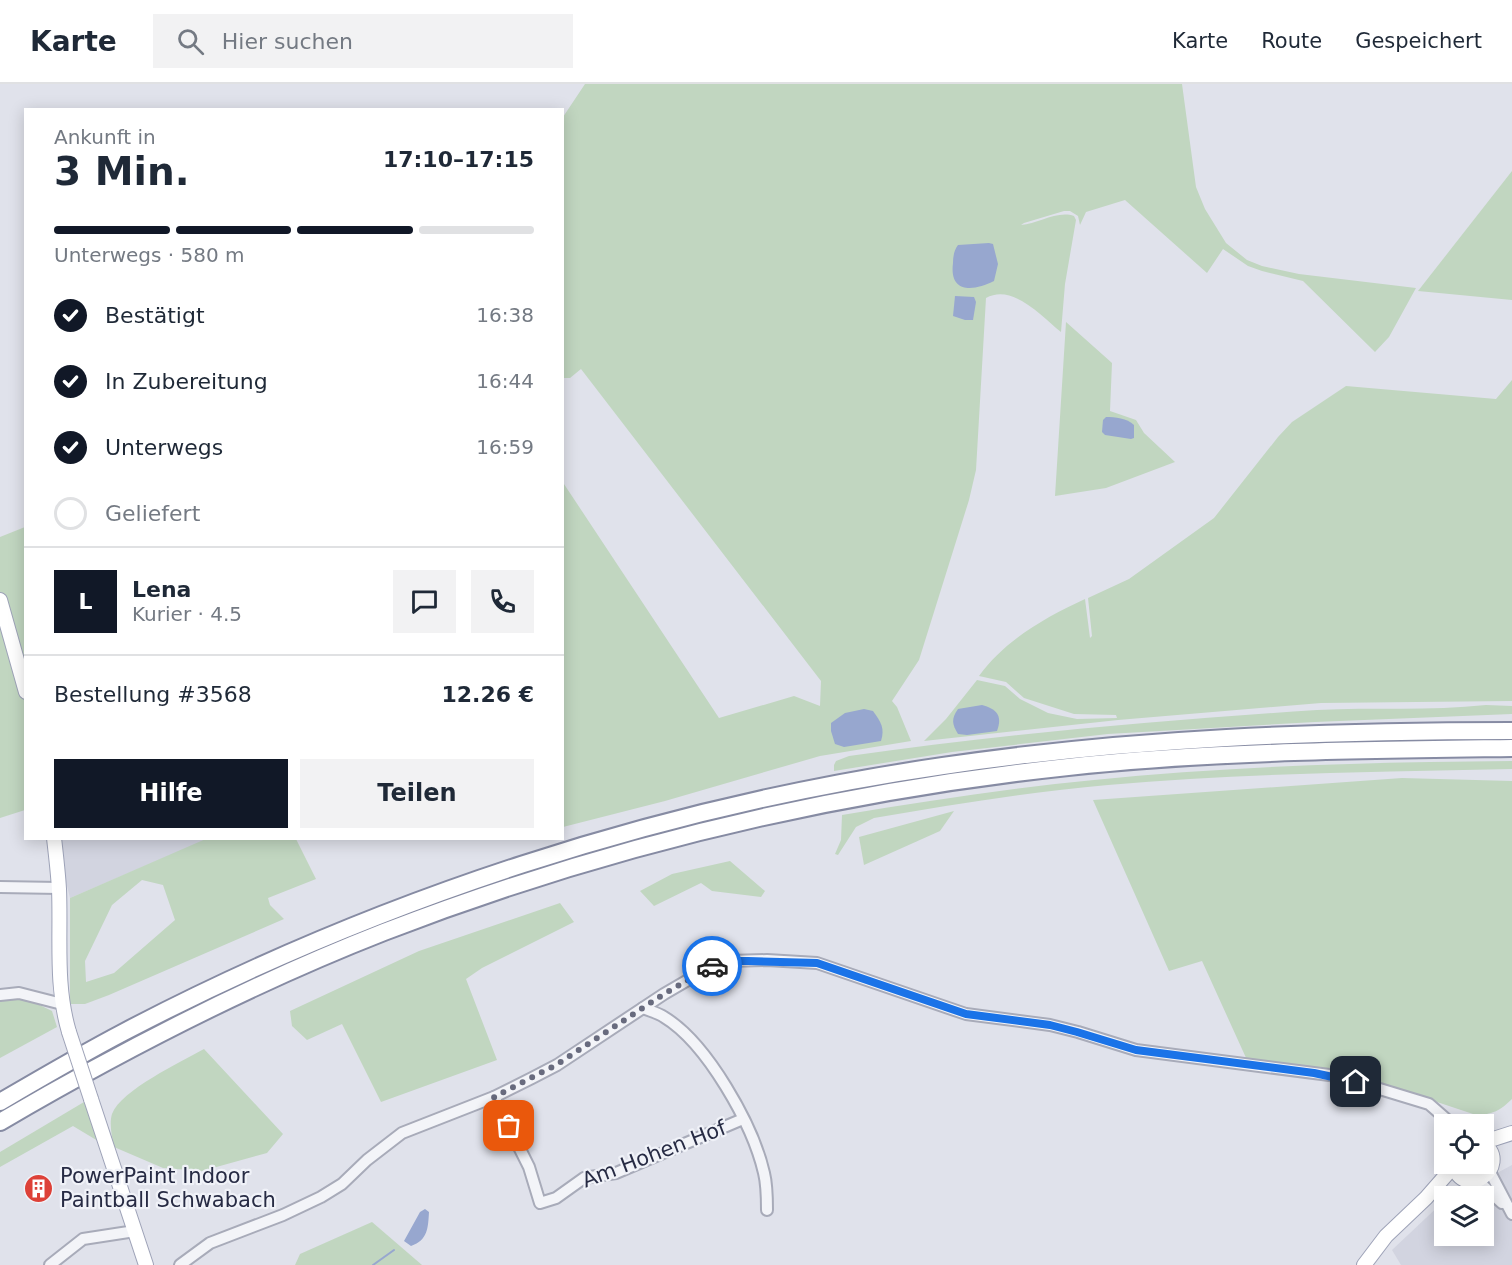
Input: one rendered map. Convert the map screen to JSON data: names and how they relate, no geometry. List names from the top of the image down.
{
  "streets": {
    "street": ["Am Hohen Hof"]
  },
  "places": {
    "building": ["PowerPaint Indoor Paintball Schwabach"]
  },
  "page": {
    "header": "Karte",
    "search": "Hier suchen",
    "nav": ["Karte", "Route", "Gespeichert"],
    "heading": ["3 Min.", "Ankunft in", "17:10–17:15"],
    "panel": [
      "Lena",
      "Kurier · 4.5",
      "Bestellung #3568",
      "12.26 €"
    ],
    "bar": "Unterwegs · 580 m",
    "list": [
      ["Bestätigt", "16:38"],
      ["In Zubereitung", "16:44"],
      ["Unterwegs", "16:59"],
      "Geliefert"
    ],
    "round": "L",
    "buttons": ["Hilfe", "Teilen"]
  }
}
